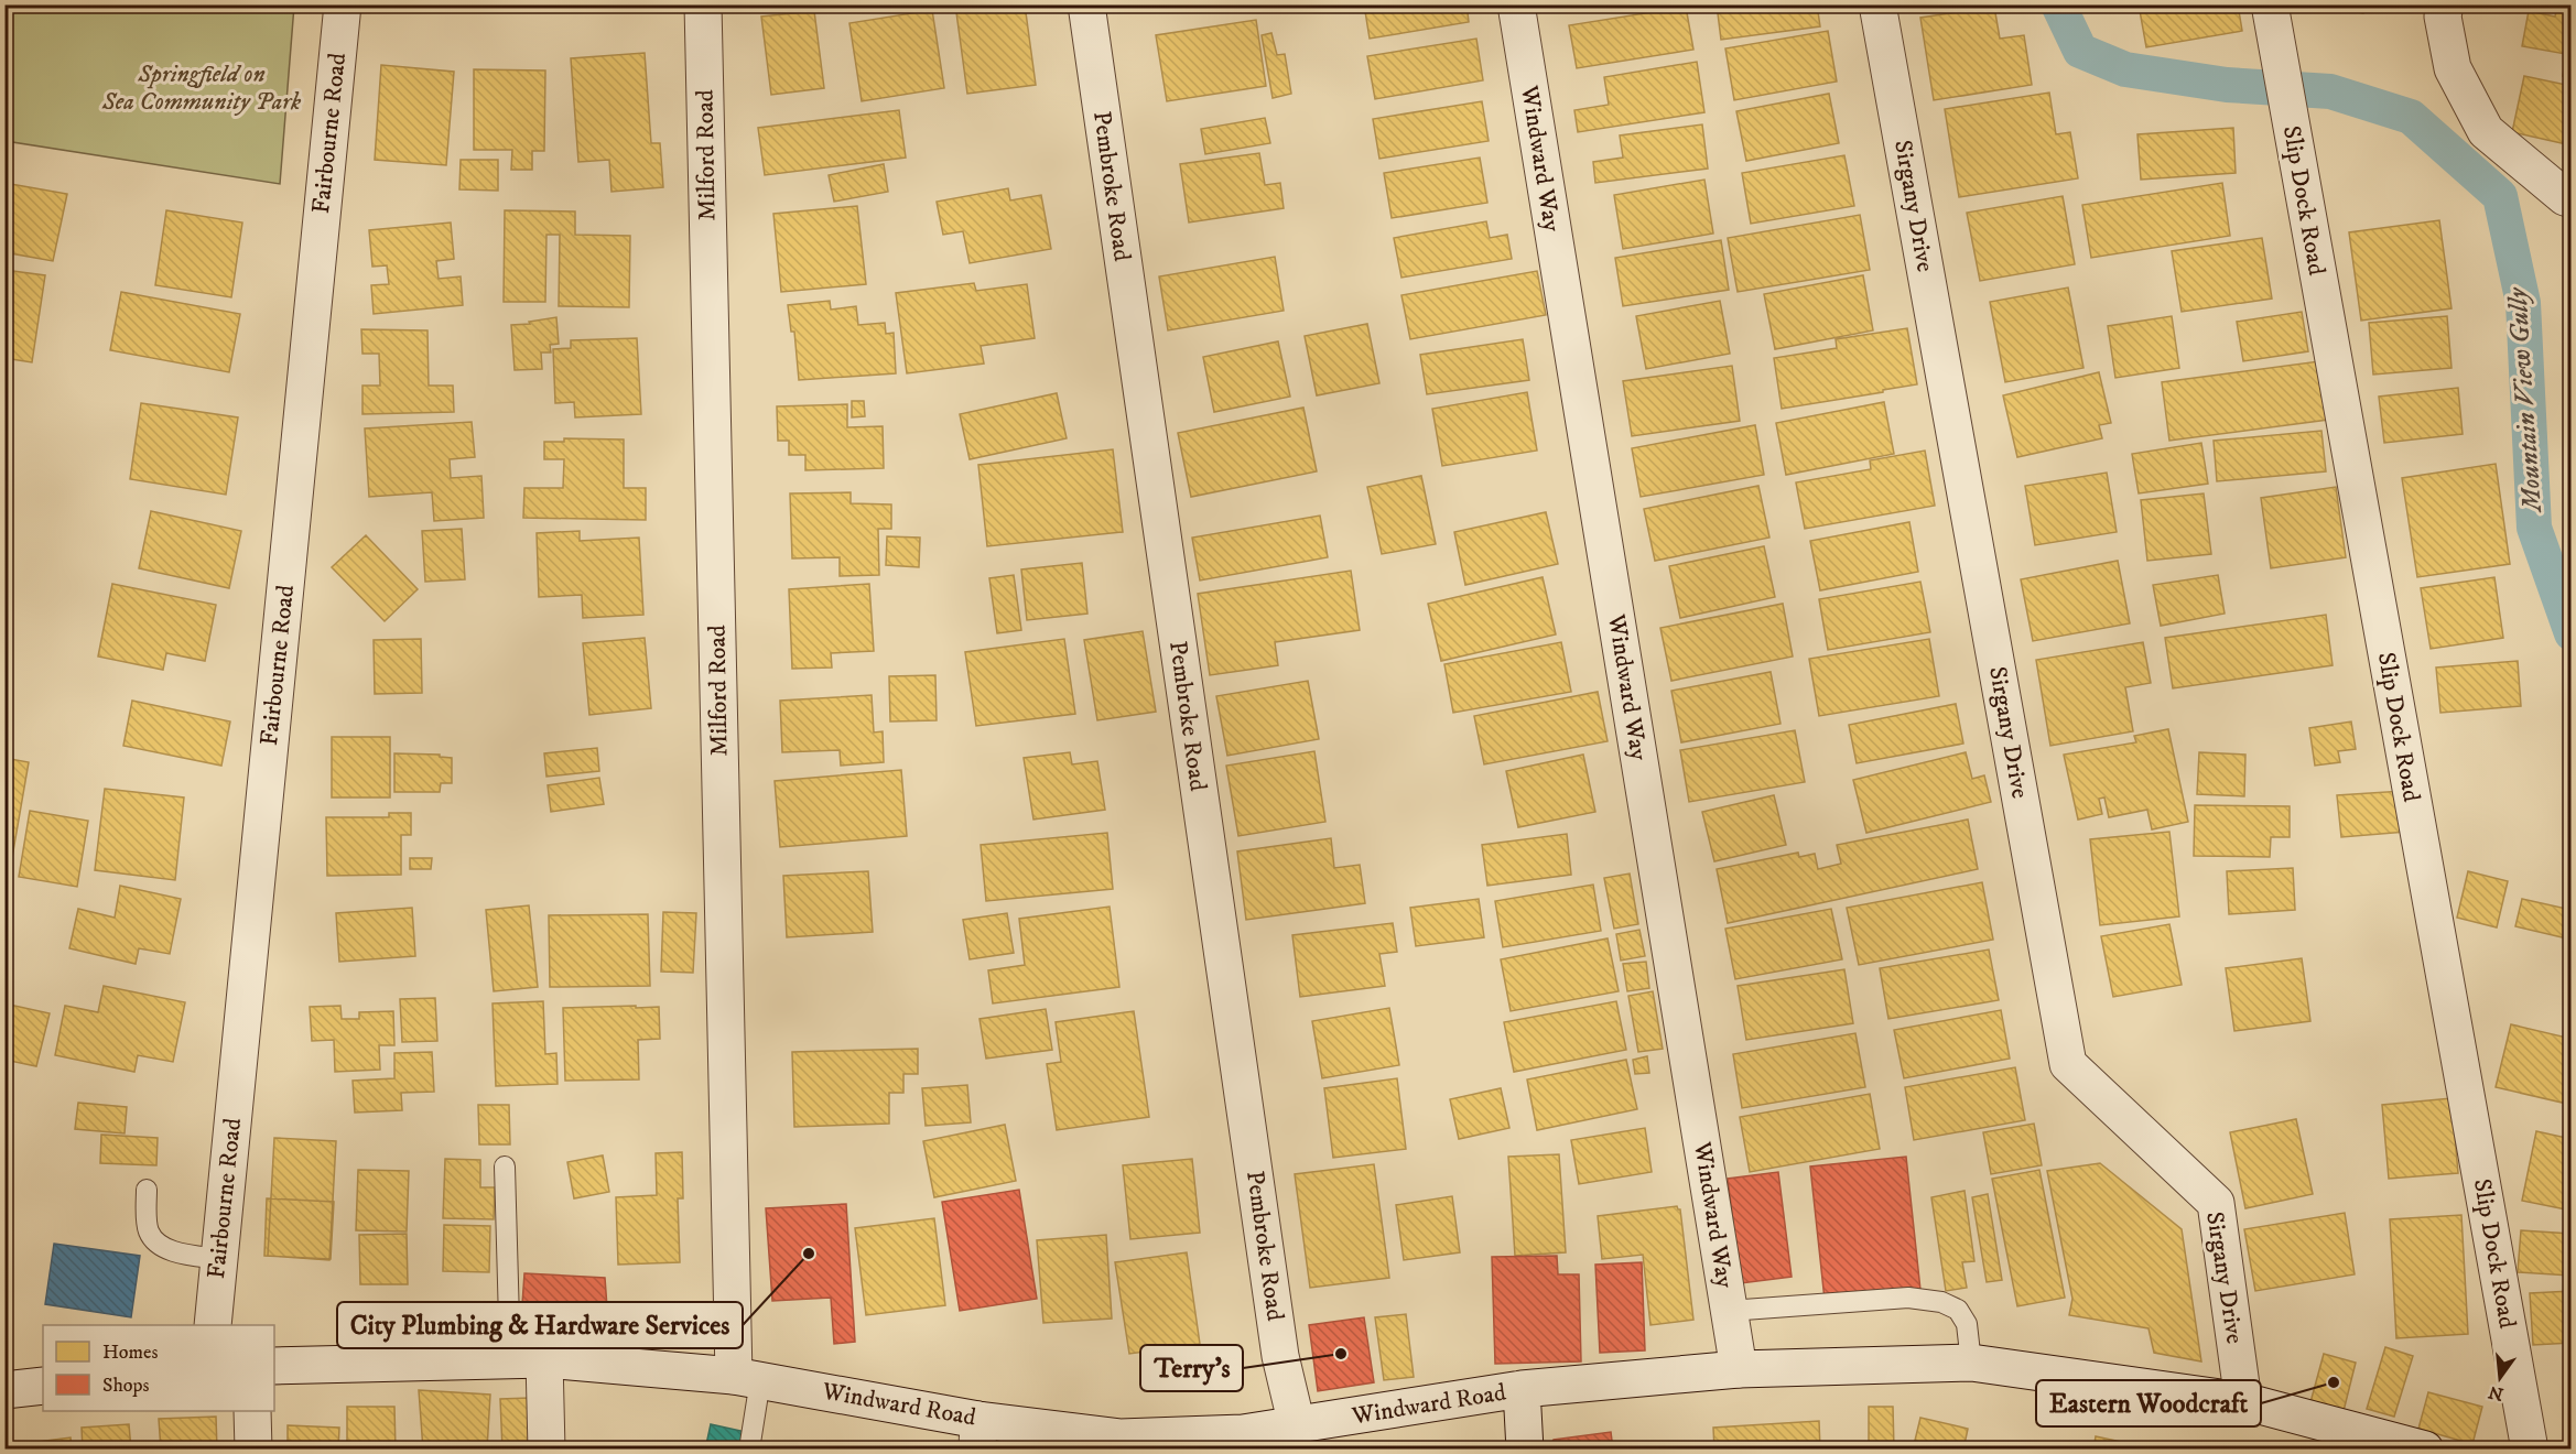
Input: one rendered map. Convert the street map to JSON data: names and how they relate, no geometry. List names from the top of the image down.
{
  "streets": {
    "street": [
      "Fairbourne Road",
      "Milford Road",
      "Windward Way",
      "Pembroke Road",
      "Slip Dock Road",
      "Sirgany Drive",
      "Windward Road"
    ]
  },
  "crossings": [
    ["Milford Road", "Windward Road"],
    ["Windward Way", "Windward Road"],
    ["Pembroke Road", "Windward Road"],
    ["Sirgany Drive", "Windward Road"]
  ],
  "water": ["Mountain View Gully"],
  "parks": ["Springfield on Sea Community Park"],
  "places": ["City Plumbing & Hardware Services", "Terry's", "Eastern Woodcraft"],
  "legend": ["Homes", "Shops"],
  "north": "bottom"
}
